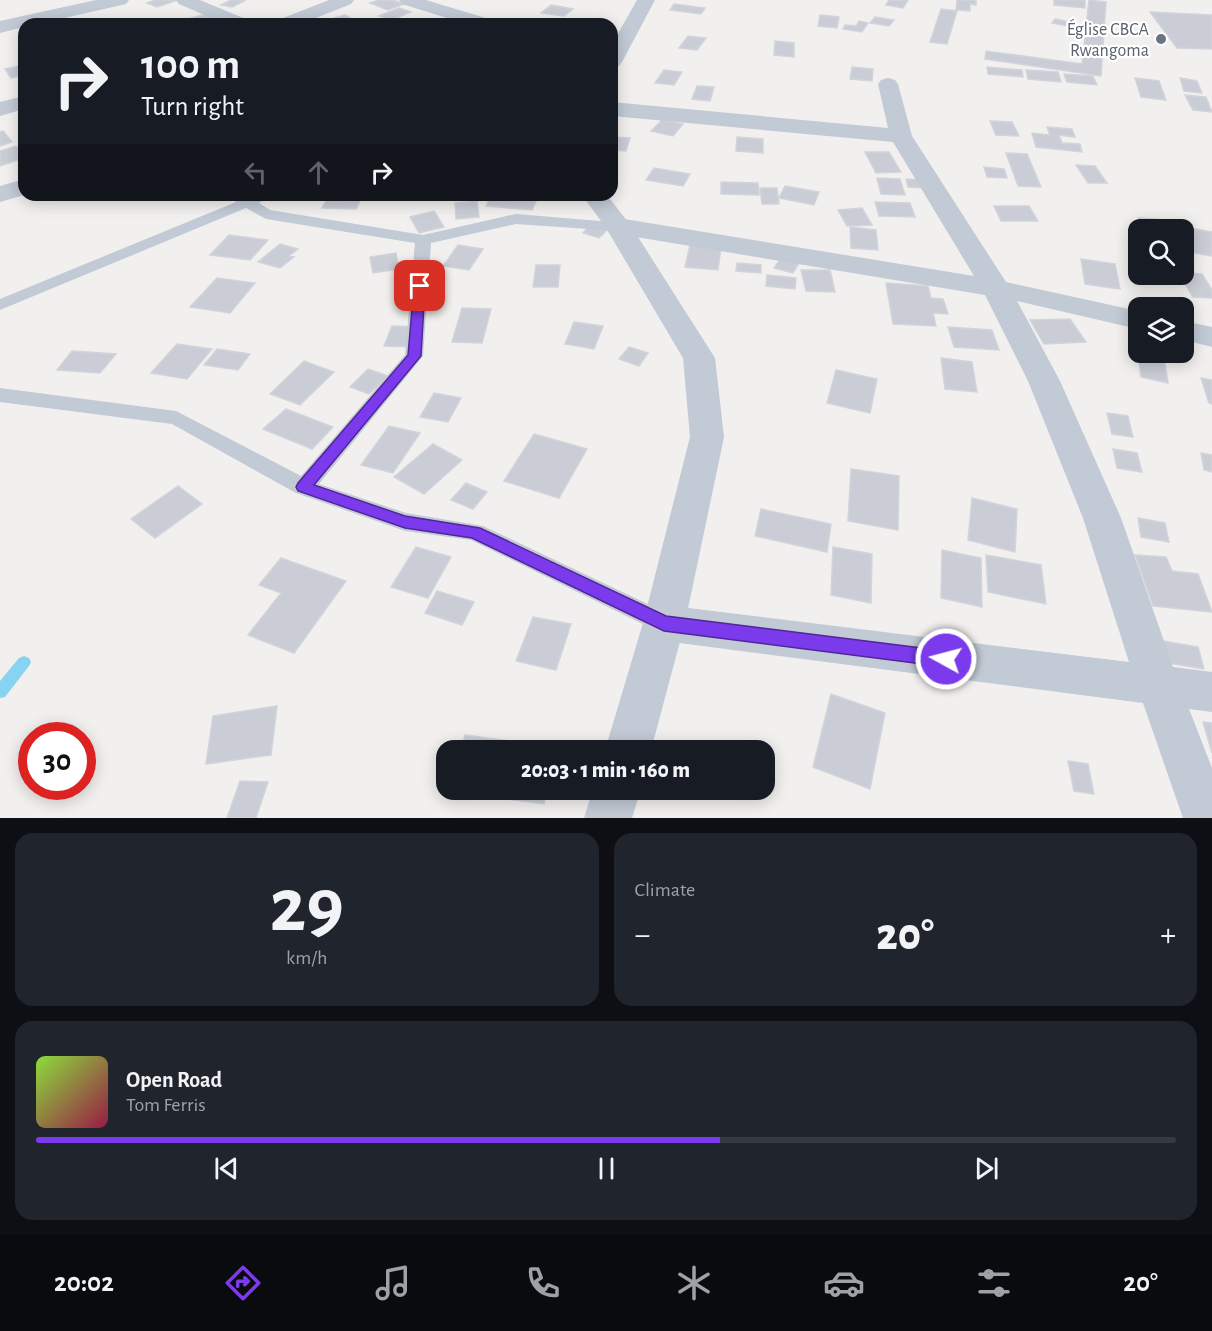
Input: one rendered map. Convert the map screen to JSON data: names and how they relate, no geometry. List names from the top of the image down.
{
  "places": ["Église CBCA Rwangoma"],
  "page": {
    "turn": ["100 m", "Turn right"],
    "limit": "30",
    "trip": "20:03 · 1 min · 160 m",
    "tile": [
      ["29", "km/h"],
      "Climate"
    ],
    "heat": ["−", "20°", "+"],
    "song": ["Open Road", "Tom Ferris"],
    "tabs": ["20:02", "20°"]
  }
}
